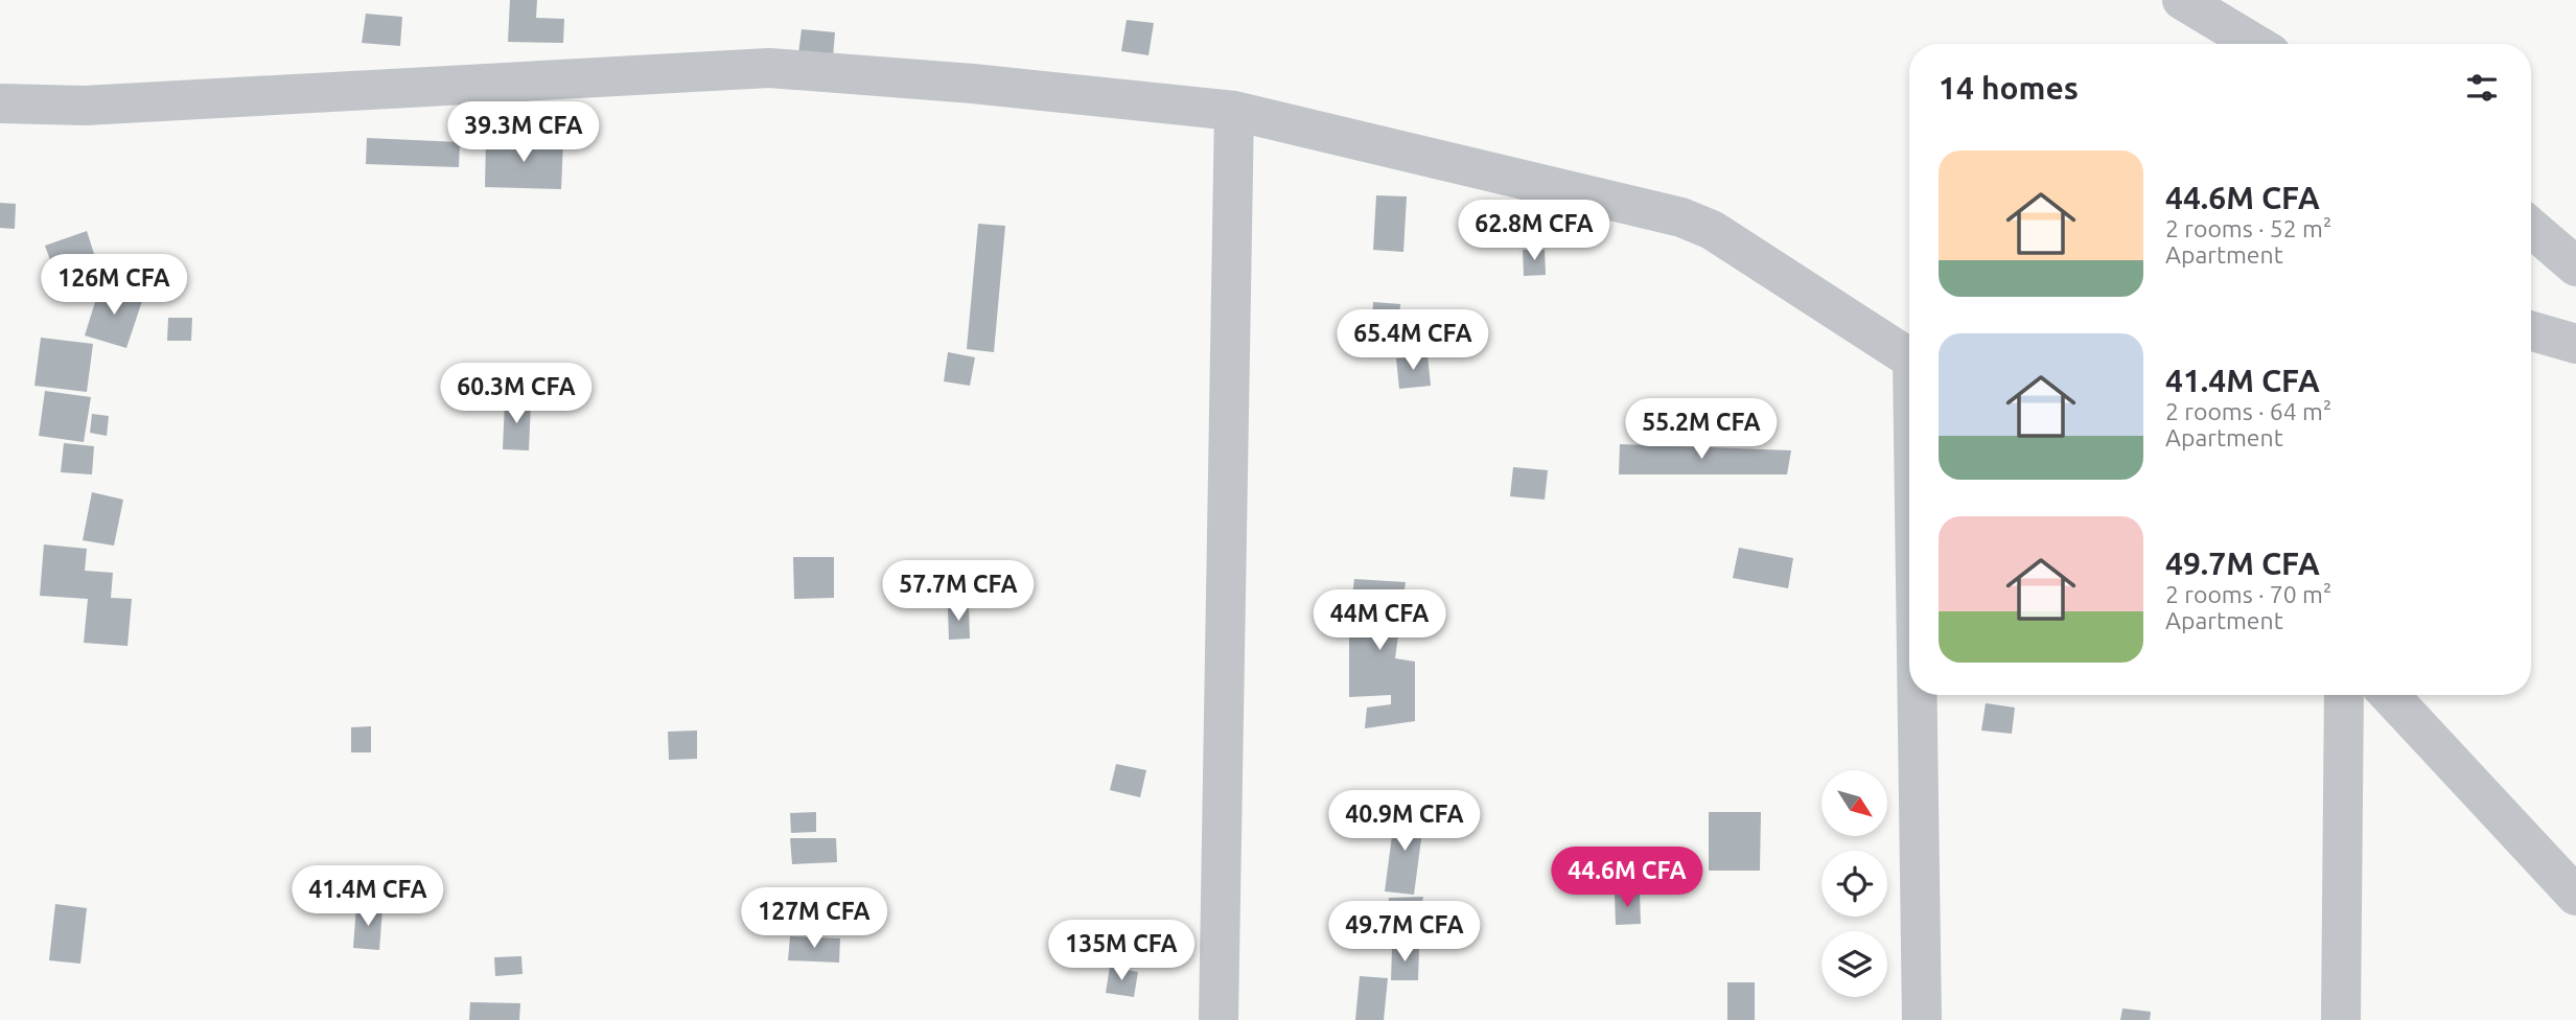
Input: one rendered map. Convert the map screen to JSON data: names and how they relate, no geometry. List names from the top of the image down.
{
  "north": "bottom right",
  "page": {
    "heading": "14 homes",
    "price": [
      "39.3M CFA",
      "62.8M CFA",
      "126M CFA",
      "65.4M CFA",
      "60.3M CFA",
      "55.2M CFA",
      "57.7M CFA",
      "44M CFA",
      "40.9M CFA",
      "44.6M CFA",
      "41.4M CFA",
      "127M CFA",
      "49.7M CFA",
      "135M CFA"
    ],
    "list": [
      {
        "name": "44.6M CFA",
        "note": "2 rooms · 52 m² · Apartment"
      },
      {
        "name": "41.4M CFA",
        "note": "2 rooms · 64 m² · Apartment"
      },
      {
        "name": "49.7M CFA",
        "note": "2 rooms · 70 m² · Apartment"
      }
    ]
  }
}
